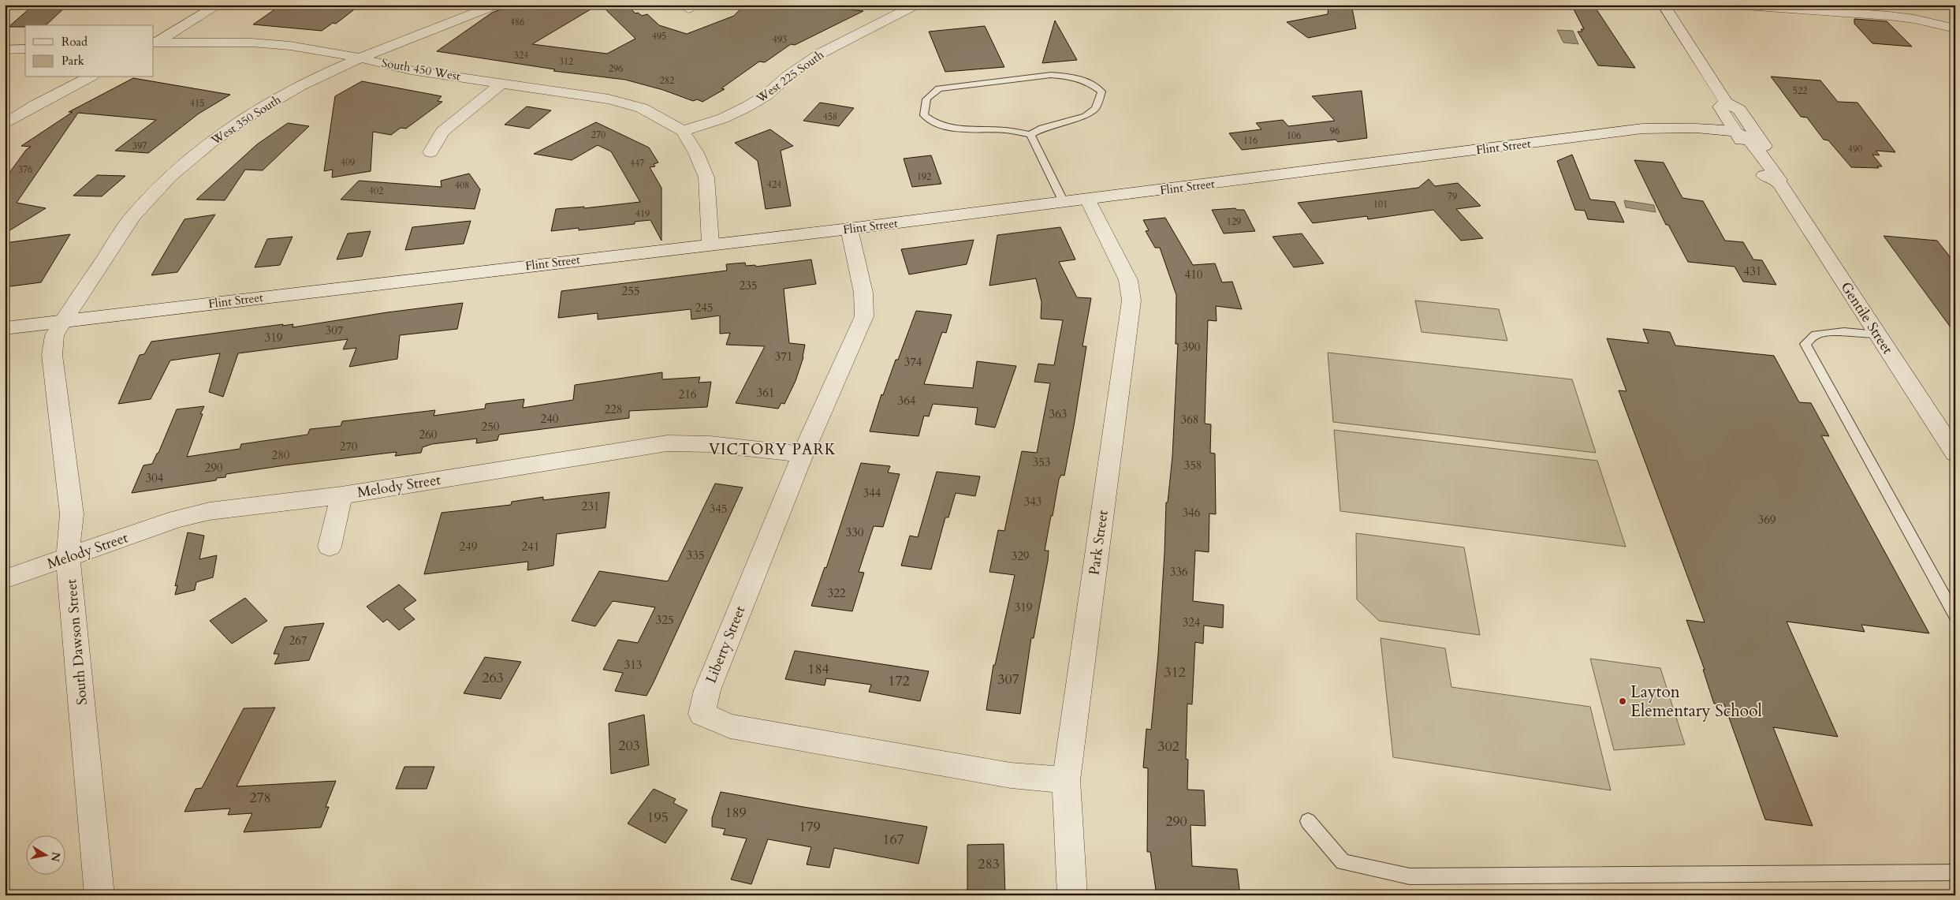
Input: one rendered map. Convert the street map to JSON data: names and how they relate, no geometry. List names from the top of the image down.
{
  "streets": {
    "street": [
      "South 450 West",
      "West 225 South",
      "West 350 South",
      "Flint Street",
      "Gentile Street",
      "Melody Street",
      "Park Street",
      "South Dawson Street",
      "Liberty Street"
    ]
  },
  "crossings": [
    ["South 450 West", "West 225 South"],
    ["South 450 West", "West 350 South"],
    ["West 350 South", "Flint Street"],
    ["West 350 South", "South Dawson Street"],
    ["Flint Street", "Gentile Street"],
    ["Flint Street", "Park Street"],
    ["Flint Street", "South Dawson Street"],
    ["Flint Street", "Liberty Street"],
    ["Melody Street", "South Dawson Street"],
    ["Melody Street", "Liberty Street"],
    ["Park Street", "Liberty Street"]
  ],
  "districts": ["VICTORY PARK"],
  "places": ["Layton Elementary School"],
  "house_numbers": [
    "486",
    "495",
    "493",
    "324",
    "312",
    "296",
    "282",
    "522",
    "415",
    "458",
    "96",
    "270",
    "106",
    "116",
    "397",
    "490",
    "409",
    "447",
    "376",
    "192",
    "424",
    "408",
    "402",
    "79",
    "101",
    "419",
    "129",
    "431",
    "410",
    "235",
    "255",
    "245",
    "307",
    "319",
    "390",
    "371",
    "374",
    "361",
    "216",
    "364",
    "228",
    "363",
    "240",
    "368",
    "250",
    "260",
    "270",
    "280",
    "353",
    "358",
    "290",
    "304",
    "344",
    "343",
    "231",
    "345",
    "346",
    "369",
    "330",
    "249",
    "241",
    "335",
    "329",
    "336",
    "322",
    "319",
    "325",
    "324",
    "267",
    "313",
    "184",
    "312",
    "263",
    "307",
    "172",
    "203",
    "302",
    "278",
    "189",
    "195",
    "290",
    "179",
    "167",
    "283"
  ],
  "legend": ["Road", "Park"],
  "north": "right"
}
